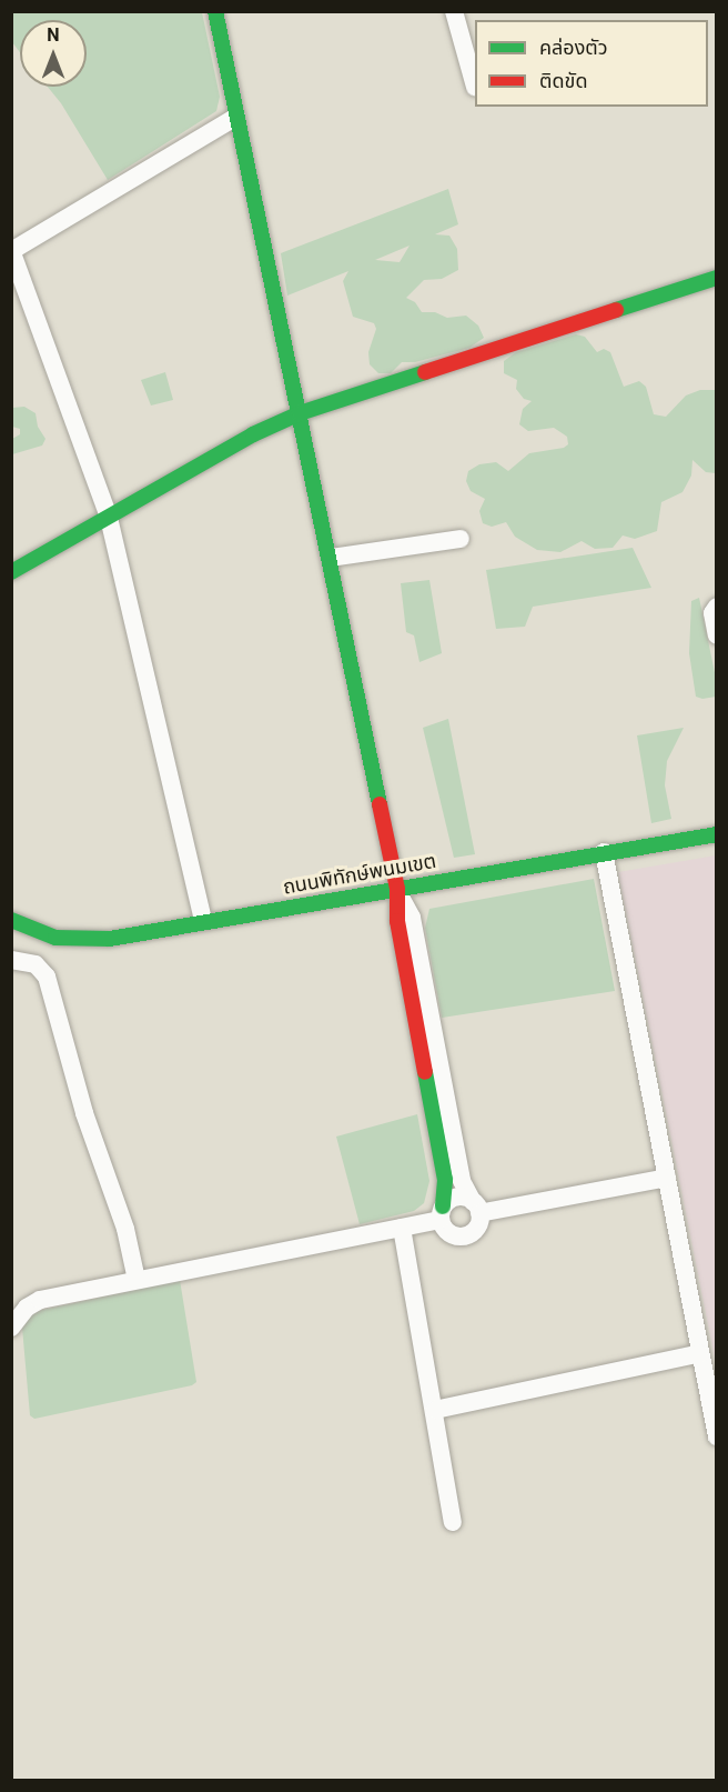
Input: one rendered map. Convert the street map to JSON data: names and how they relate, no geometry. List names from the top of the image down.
{
  "streets": {
    "street": ["ถนนพิทักษ์พนมเขต"]
  },
  "legend": ["คล่องตัว", "ติดขัด"],
  "north": "top"
}
